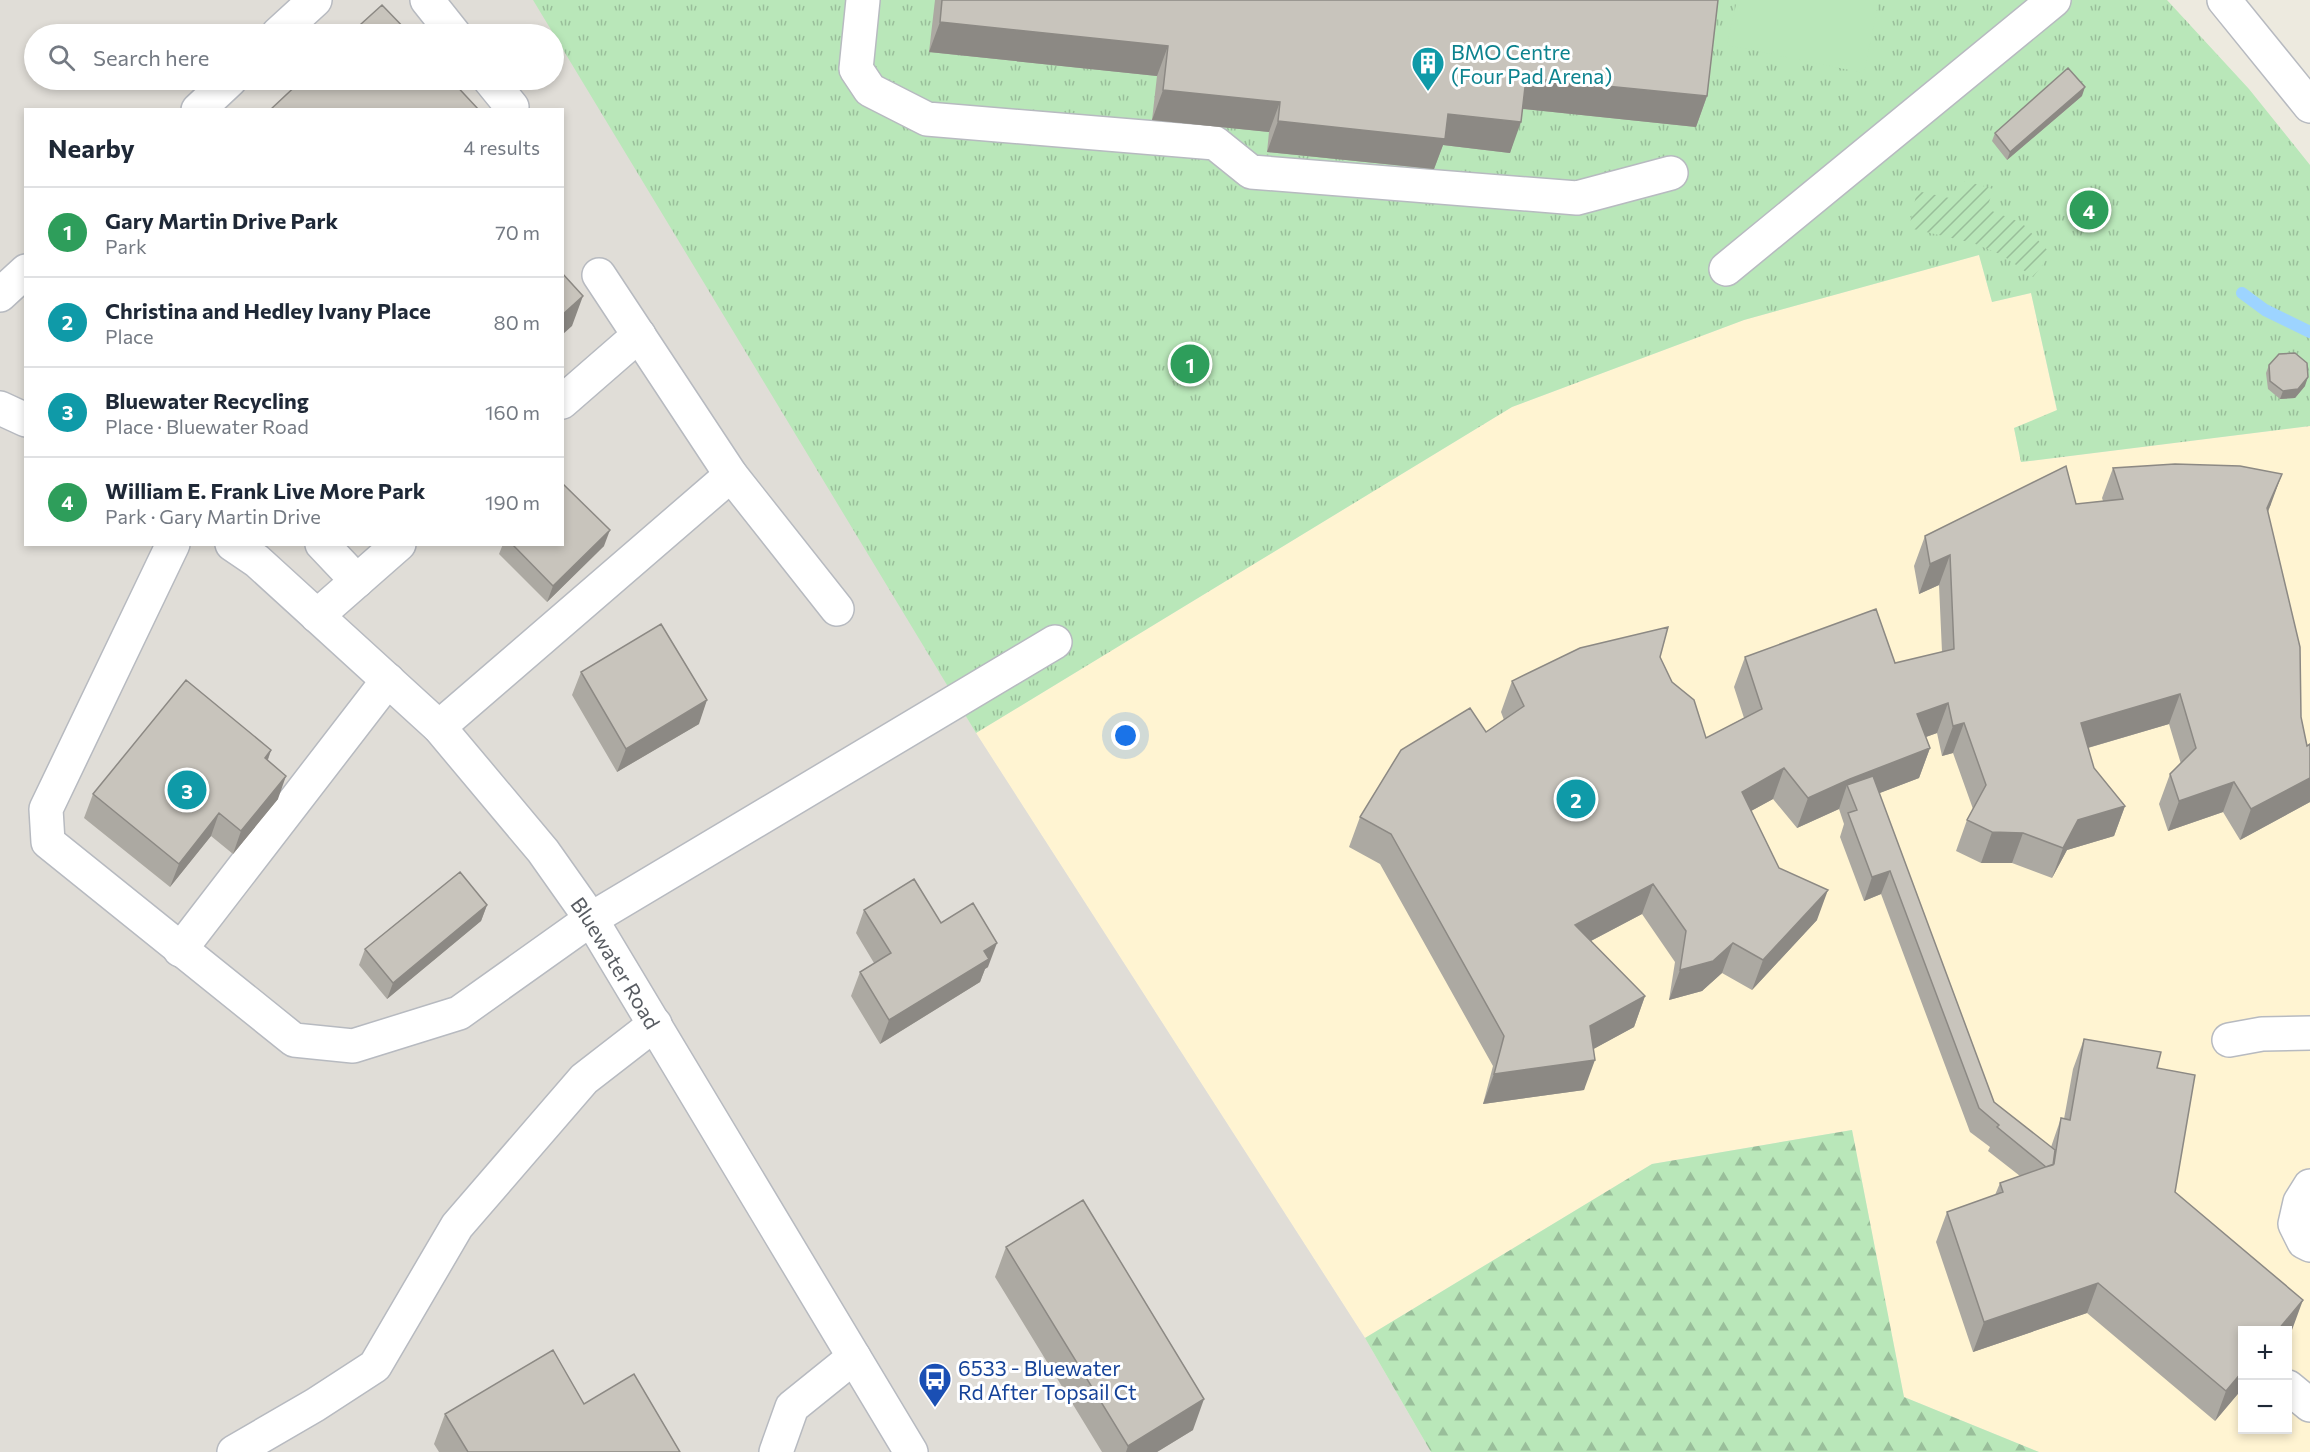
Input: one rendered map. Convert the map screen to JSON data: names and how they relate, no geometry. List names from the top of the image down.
{
  "streets": {
    "street": ["Bluewater Road"]
  },
  "places": {
    "building": ["BMO Centre (Four Pad Arena)"],
    "bus stop": ["6533 - Bluewater Rd After Topsail Ct"]
  },
  "page": {
    "search": "Search here",
    "heading": ["Nearby", "4 results"],
    "list": [
      {
        "mark": "1",
        "name": "Gary Martin Drive Park",
        "note": "Park",
        "value": "70 m"
      },
      {
        "mark": "2",
        "name": "Christina and Hedley Ivany Place",
        "note": "Place",
        "value": "80 m"
      },
      {
        "mark": "3",
        "name": "Bluewater Recycling",
        "note": "Place · Bluewater Road",
        "value": "160 m"
      },
      {
        "mark": "4",
        "name": "William E. Frank Live More Park",
        "note": "Park · Gary Martin Drive",
        "value": "190 m"
      }
    ],
    "pins": [
      "4",
      "1",
      "3",
      "2"
    ],
    "map_buttons": ["+", "−"]
  }
}
